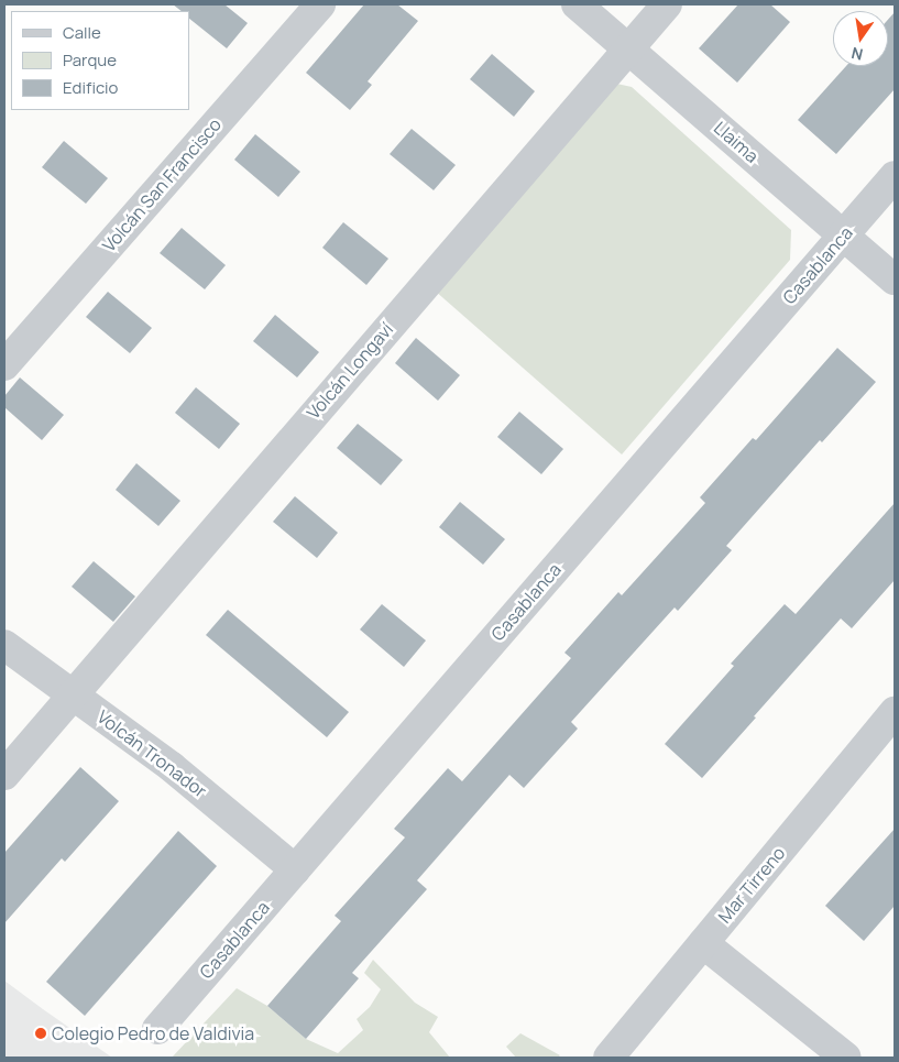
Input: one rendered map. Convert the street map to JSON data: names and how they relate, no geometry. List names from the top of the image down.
{
  "streets": {
    "street": [
      "Llaima",
      "Volcán San Francisco",
      "Casablanca",
      "Volcán Longaví",
      "Volcán Tronador",
      "Mar Tirreno"
    ]
  },
  "crossings": [
    ["Llaima", "Casablanca"],
    ["Llaima", "Volcán Longaví"],
    ["Casablanca", "Volcán Tronador"],
    ["Volcán Longaví", "Volcán Tronador"]
  ],
  "places": ["Colegio Pedro de Valdivia"],
  "legend": ["Calle", "Parque", "Edificio"],
  "north": "bottom"
}
